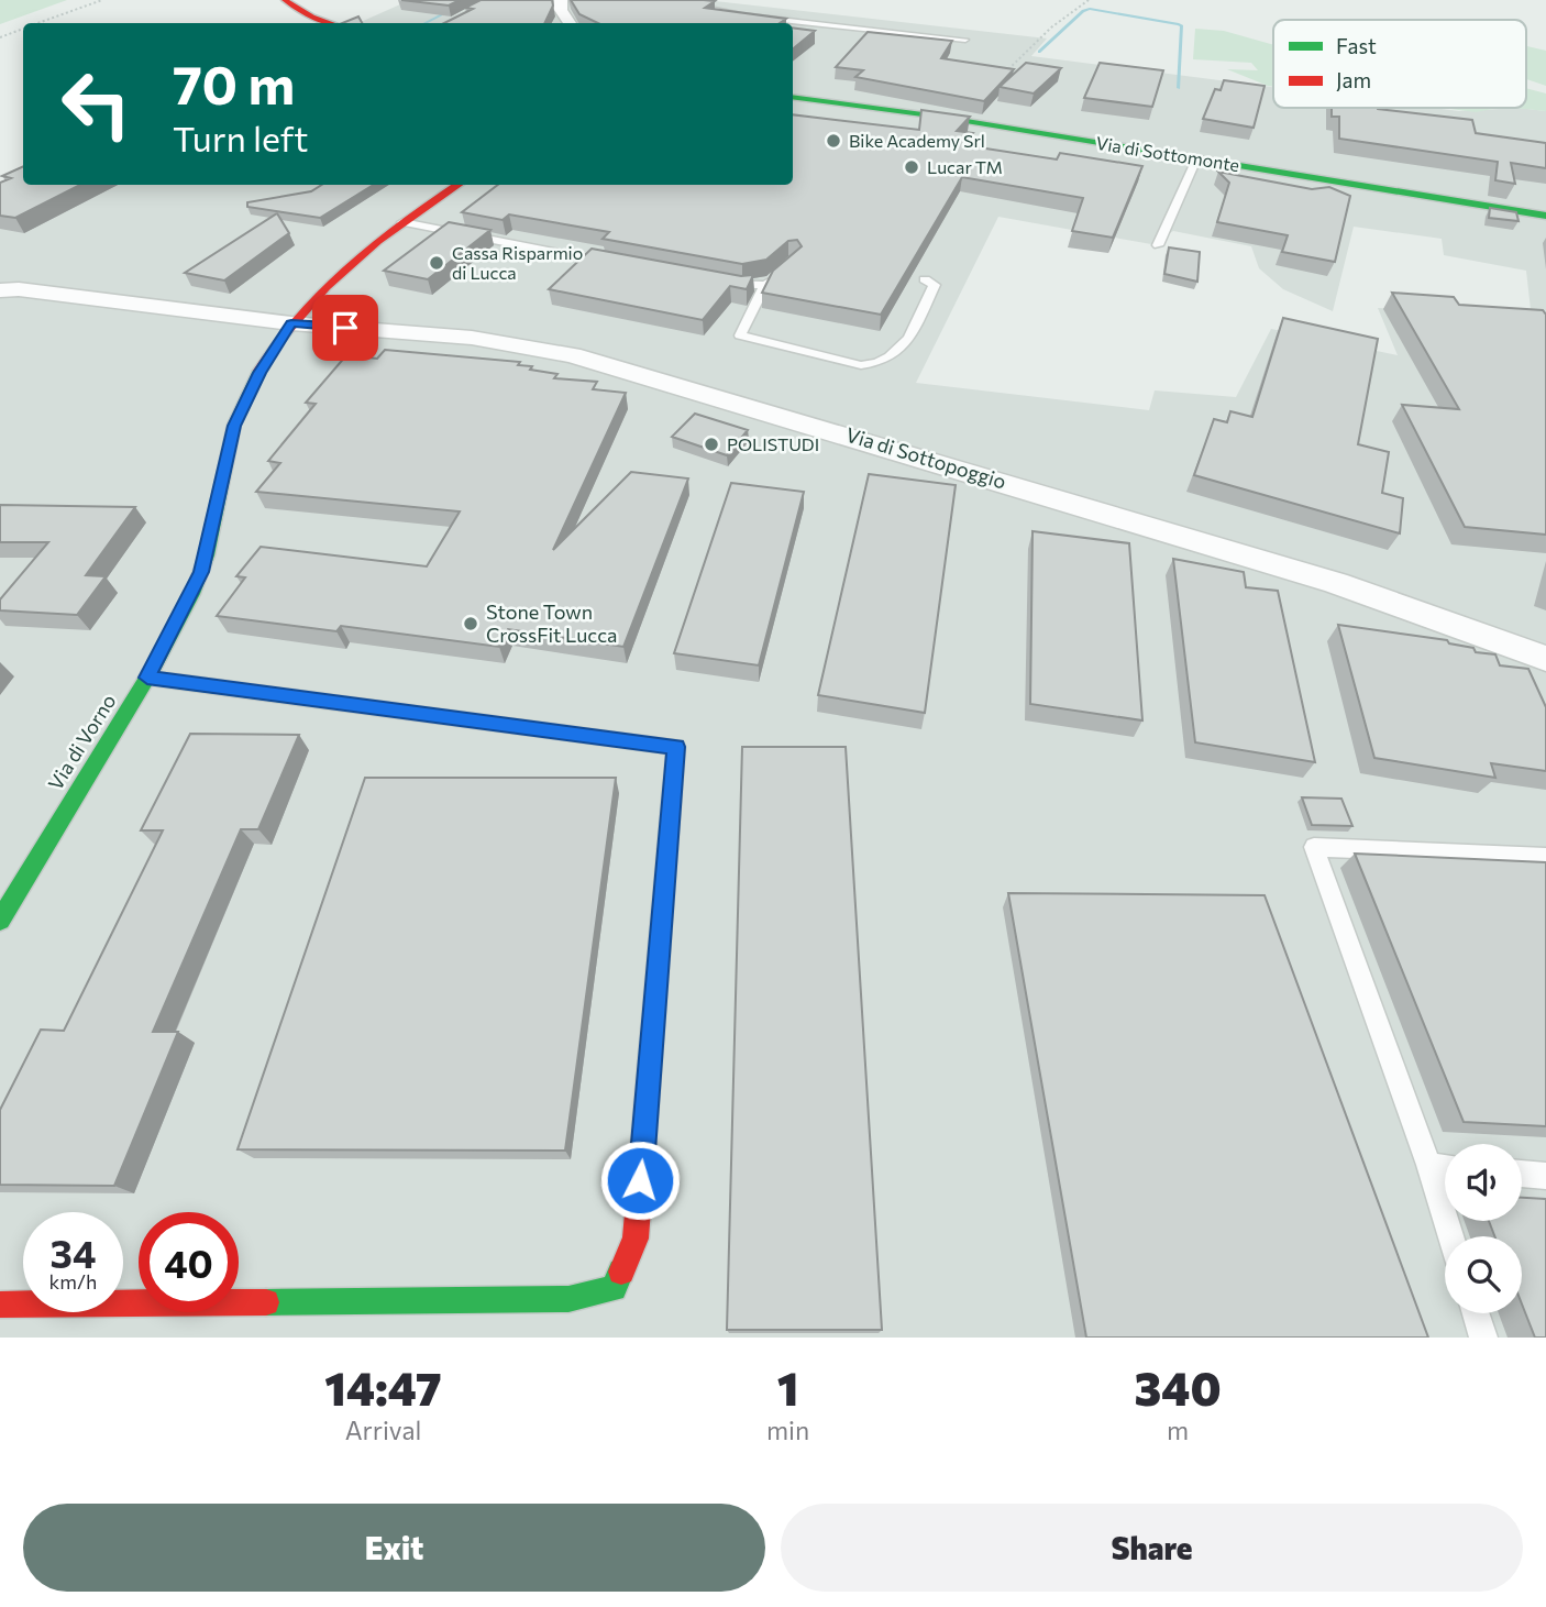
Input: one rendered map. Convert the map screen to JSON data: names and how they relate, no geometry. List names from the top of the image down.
{
  "streets": {
    "street": ["Via di Sottomonte", "Via di Sottopoggio", "Via di Vorno"]
  },
  "crossings": [
    ["Via di Sottopoggio", "Via di Vorno"]
  ],
  "places": [
    "Bike Academy Srl",
    "Lucar TM",
    "Cassa Risparmio di Lucca",
    "POLISTUDI",
    "Stone Town CrossFit Lucca"
  ],
  "legend": ["Fast", "Jam"],
  "page": {
    "turn": ["70 m", "Turn left"],
    "speed": "34 km/h",
    "limit": "40",
    "eta": [
      "14:47",
      "Arrival",
      "1",
      "min",
      "340",
      "m"
    ],
    "buttons": ["Exit", "Share"]
  }
}
